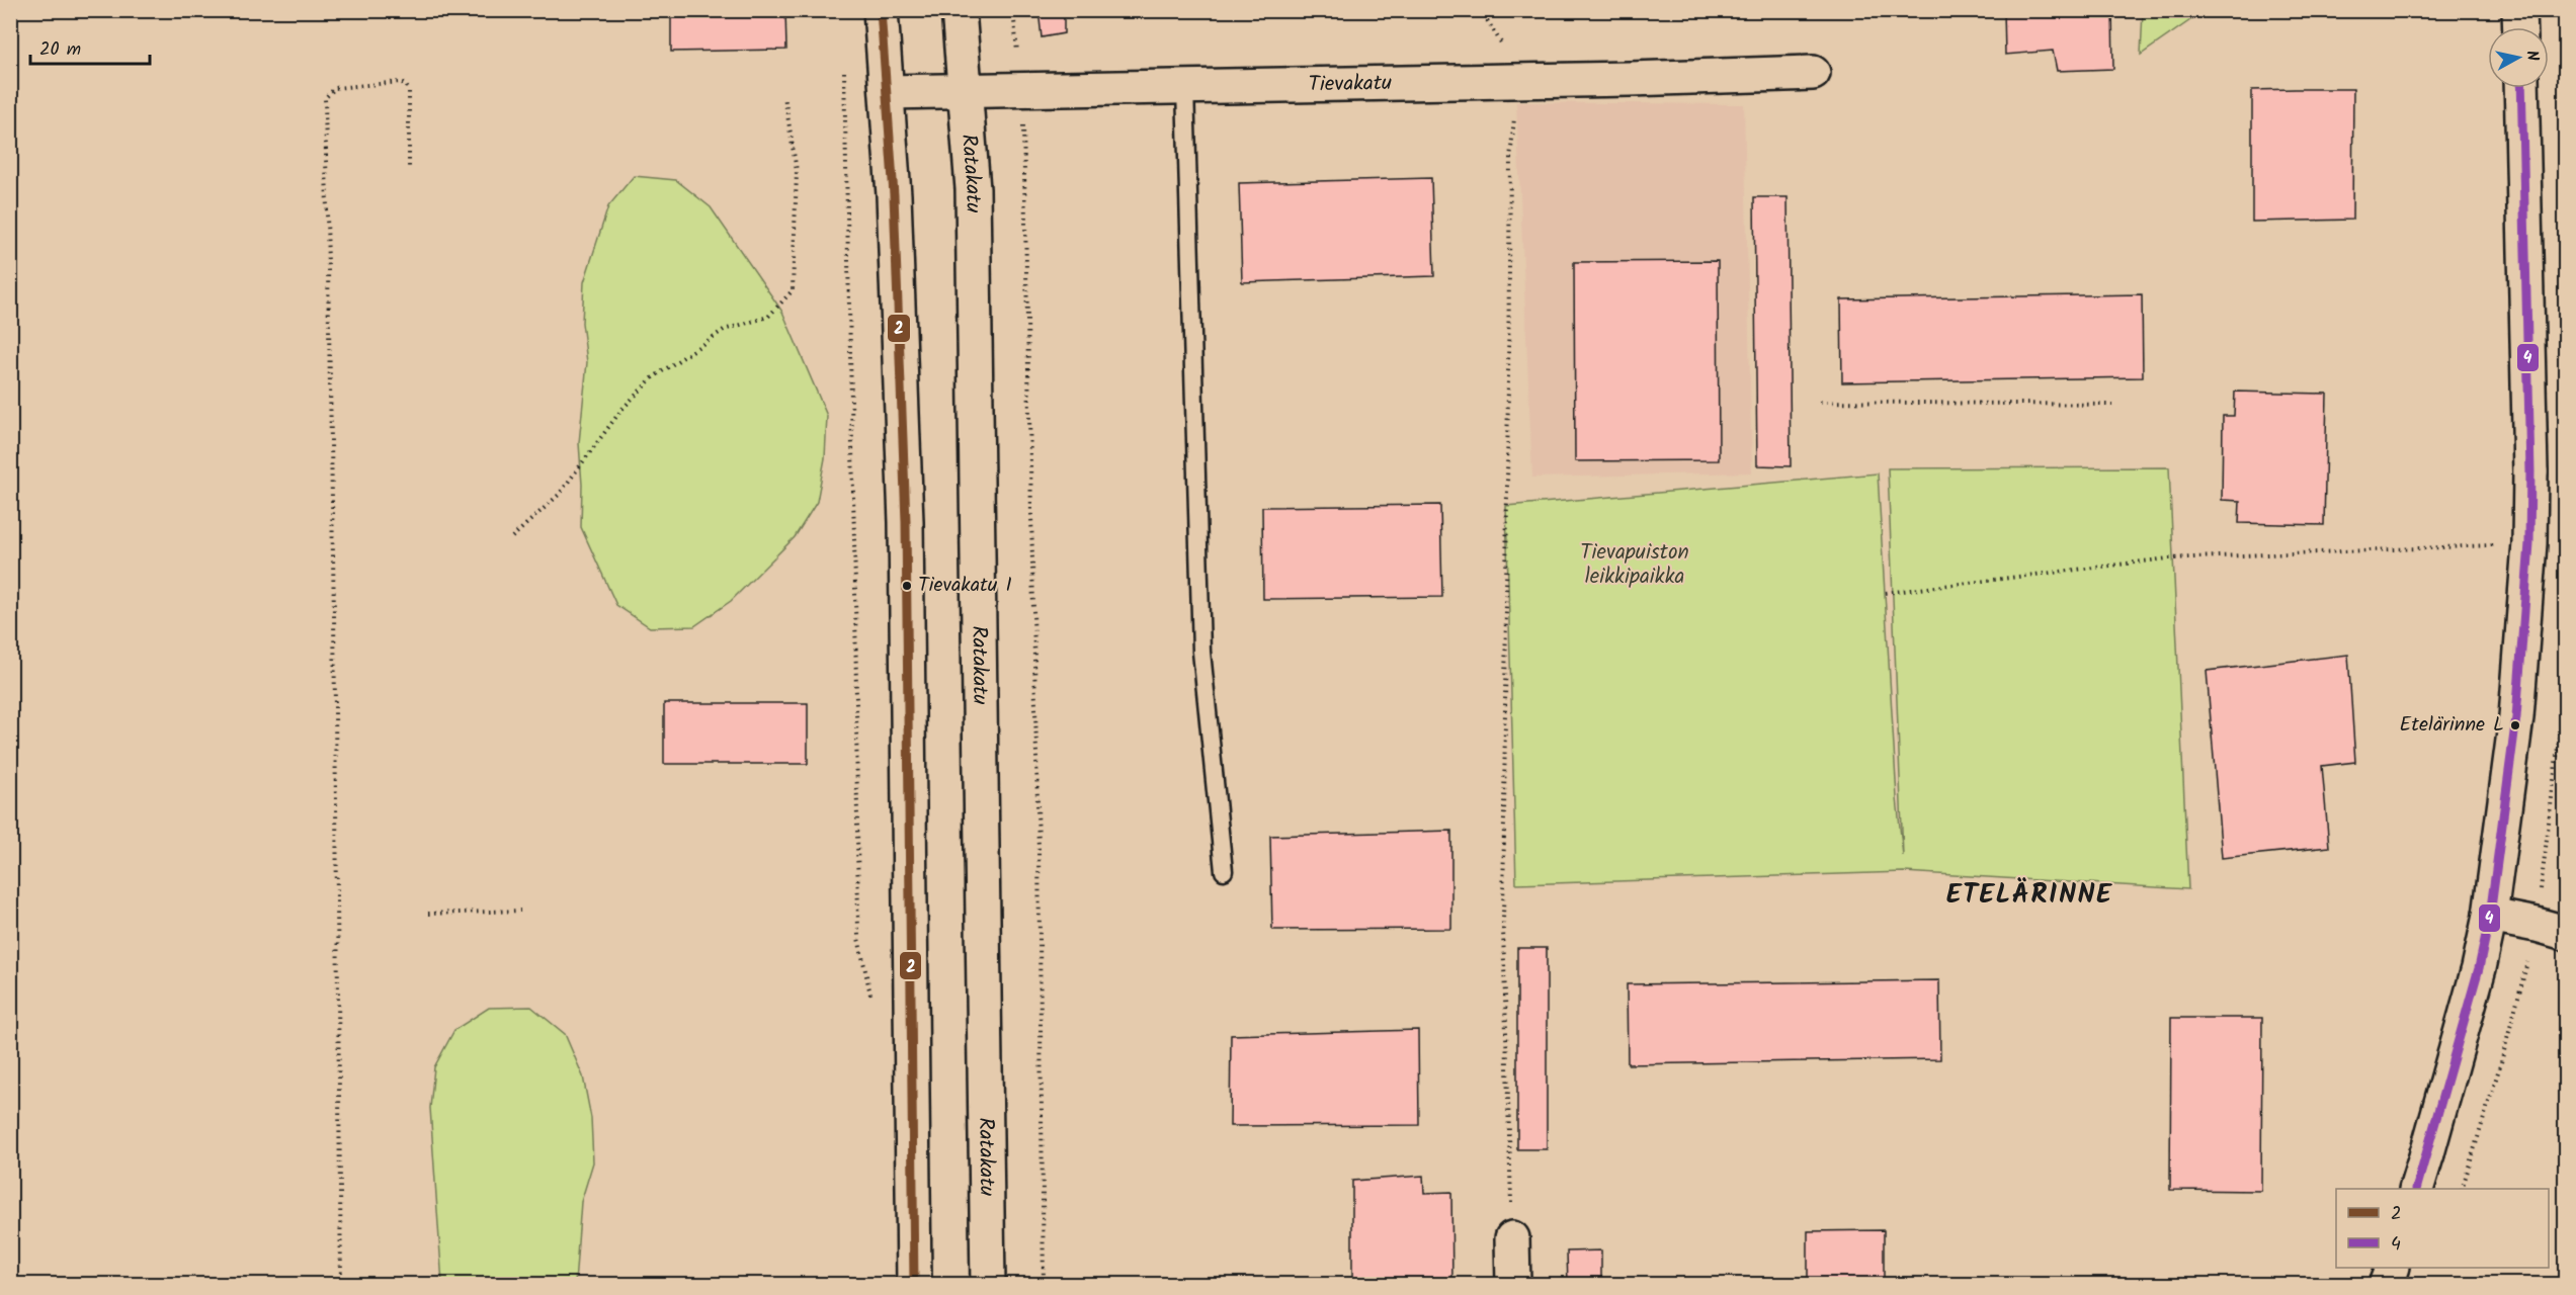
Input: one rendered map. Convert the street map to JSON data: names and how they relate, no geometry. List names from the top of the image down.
{
  "streets": {
    "main road": ["Tievakatu", "Ratakatu"]
  },
  "crossings": [
    ["Tievakatu", "Ratakatu"]
  ],
  "districts": ["ETELÄRINNE"],
  "parks": ["Tievapuiston leikkipaikka"],
  "places": ["Tievakatu I", "Etelärinne L"],
  "lines": ["transit line 2", "transit line 4"],
  "legend": ["2", "4"],
  "scale_bar": "20 m",
  "north": "right"
}
